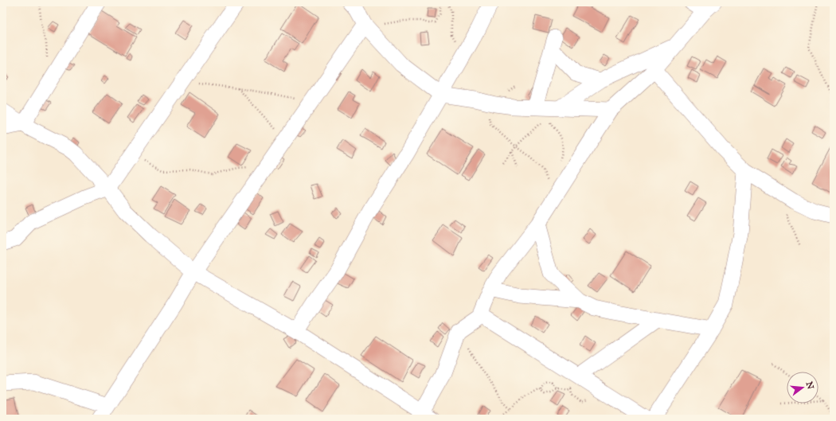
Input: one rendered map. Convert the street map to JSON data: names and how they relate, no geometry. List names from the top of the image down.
{
  "north": "right"
}
